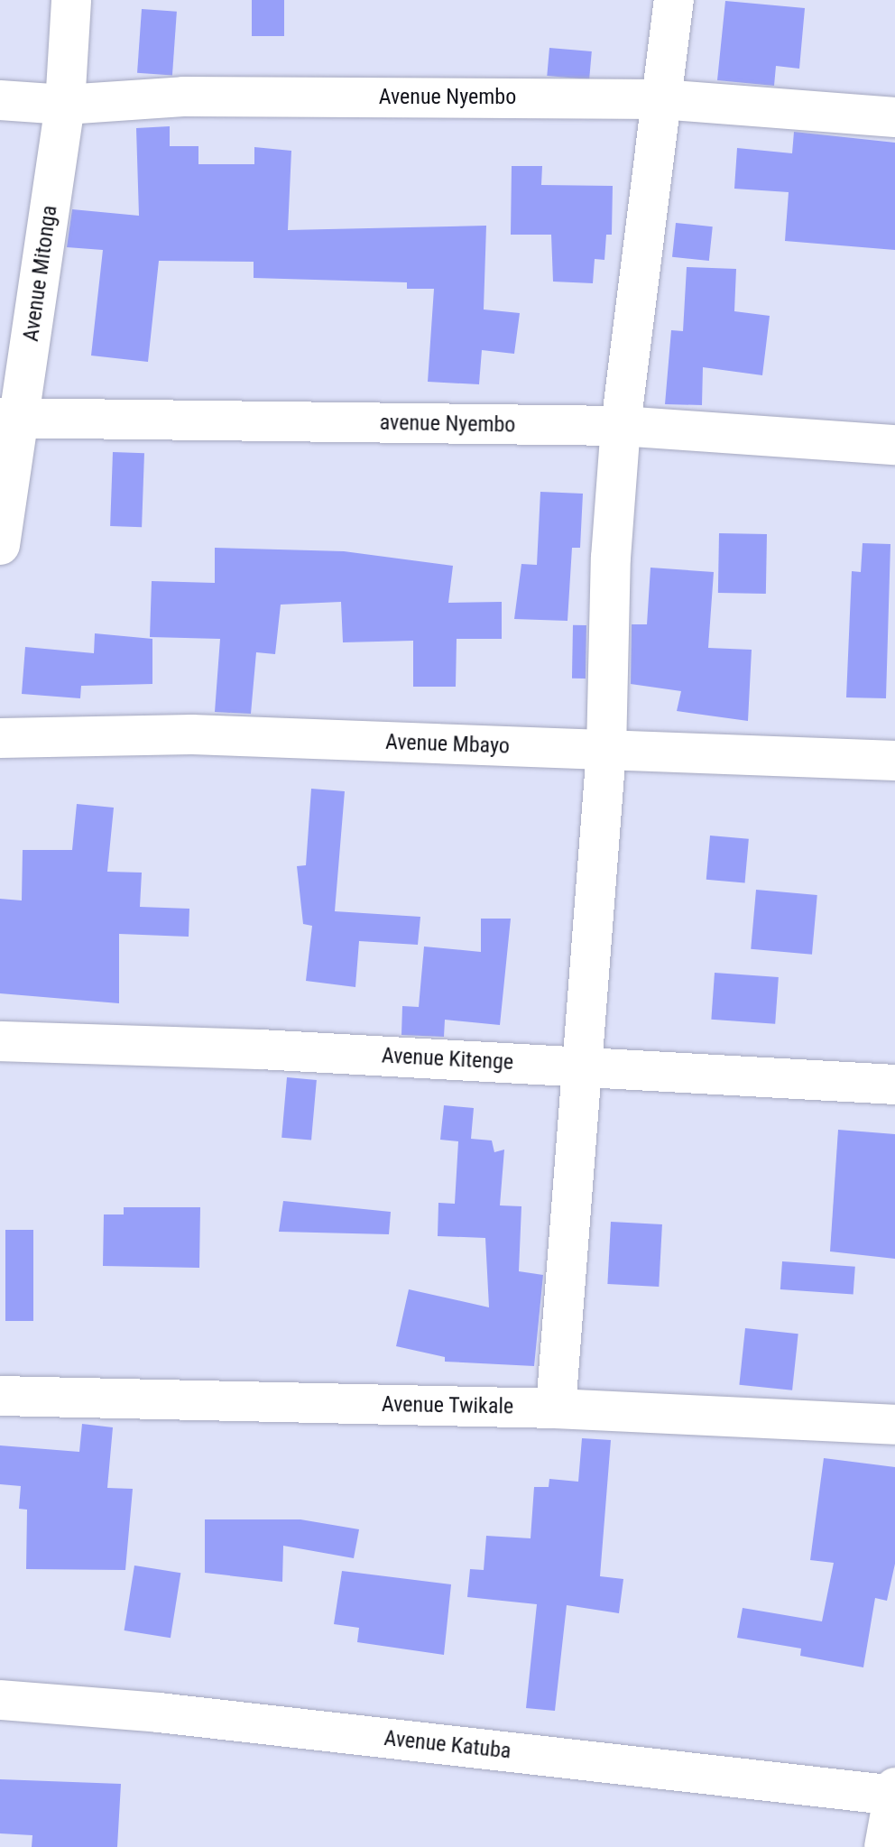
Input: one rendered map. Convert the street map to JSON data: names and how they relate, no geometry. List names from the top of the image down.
{
  "streets": {
    "street": [
      "Avenue Nyembo",
      "Avenue Mitonga",
      "avenue Nyembo",
      "Avenue Mbayo",
      "Avenue Kitenge",
      "Avenue Twikale",
      "Avenue Katuba"
    ]
  },
  "crossings": [
    ["Avenue Nyembo", "Avenue Mitonga"],
    ["Avenue Mitonga", "avenue Nyembo"]
  ]
}
